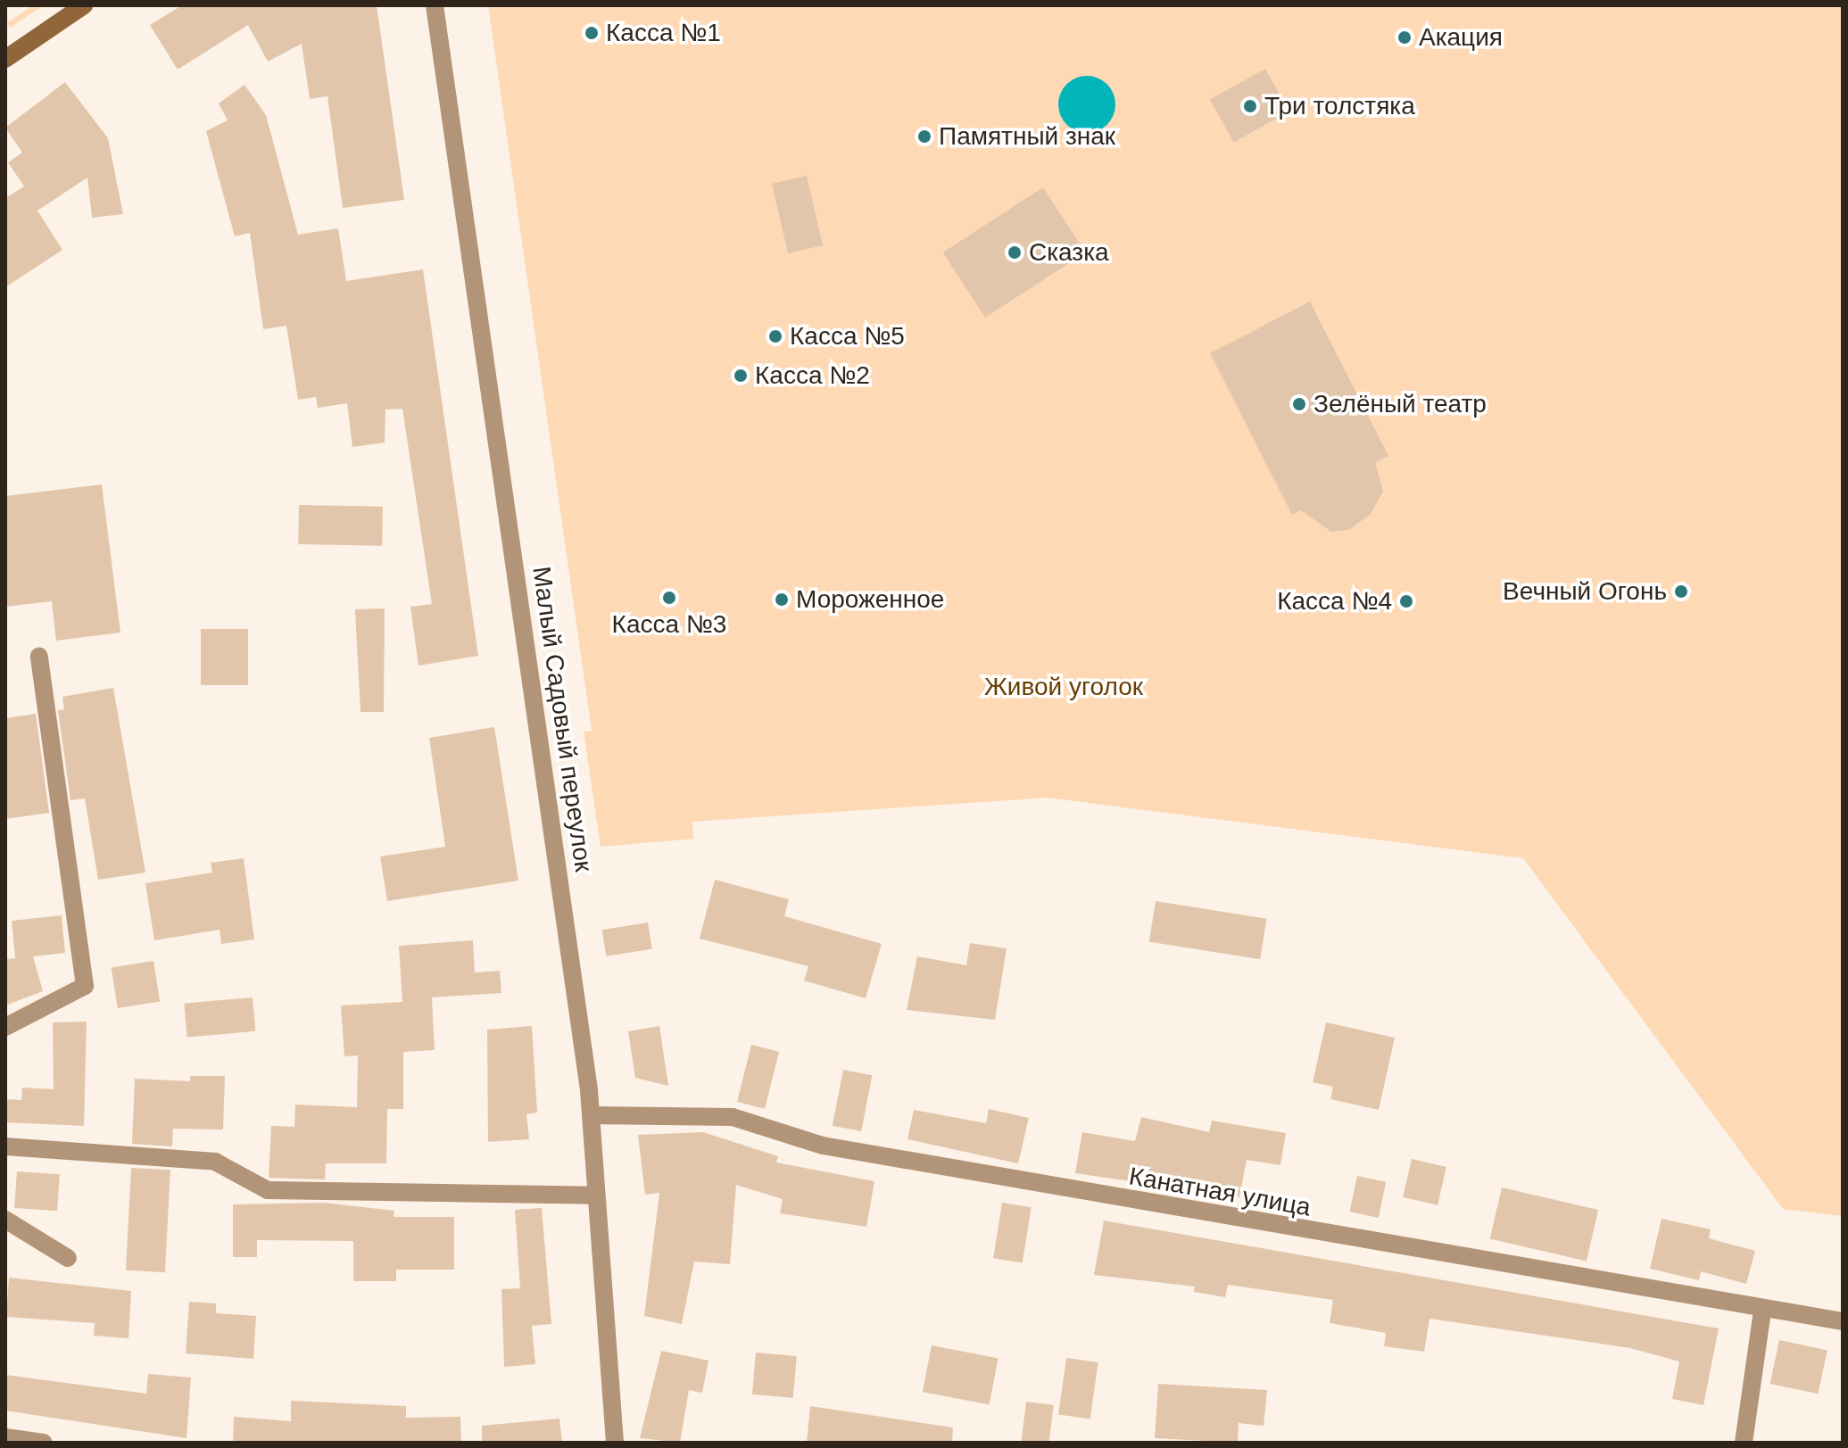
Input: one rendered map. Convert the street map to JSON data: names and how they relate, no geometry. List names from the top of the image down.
{
  "streets": {
    "street": ["Малый Садовый переулок", "Канатная улица"]
  },
  "crossings": [
    ["Малый Садовый переулок", "Канатная улица"]
  ],
  "parks": ["Живой уголок"],
  "places": [
    "Касса №1",
    "Акация",
    "Три толстяка",
    "Памятный знак",
    "Сказка",
    "Касса №5",
    "Касса №2",
    "Зелёный театр",
    "Вечный Огонь",
    "Касса №3",
    "Мороженное",
    "Касса №4"
  ]
}
